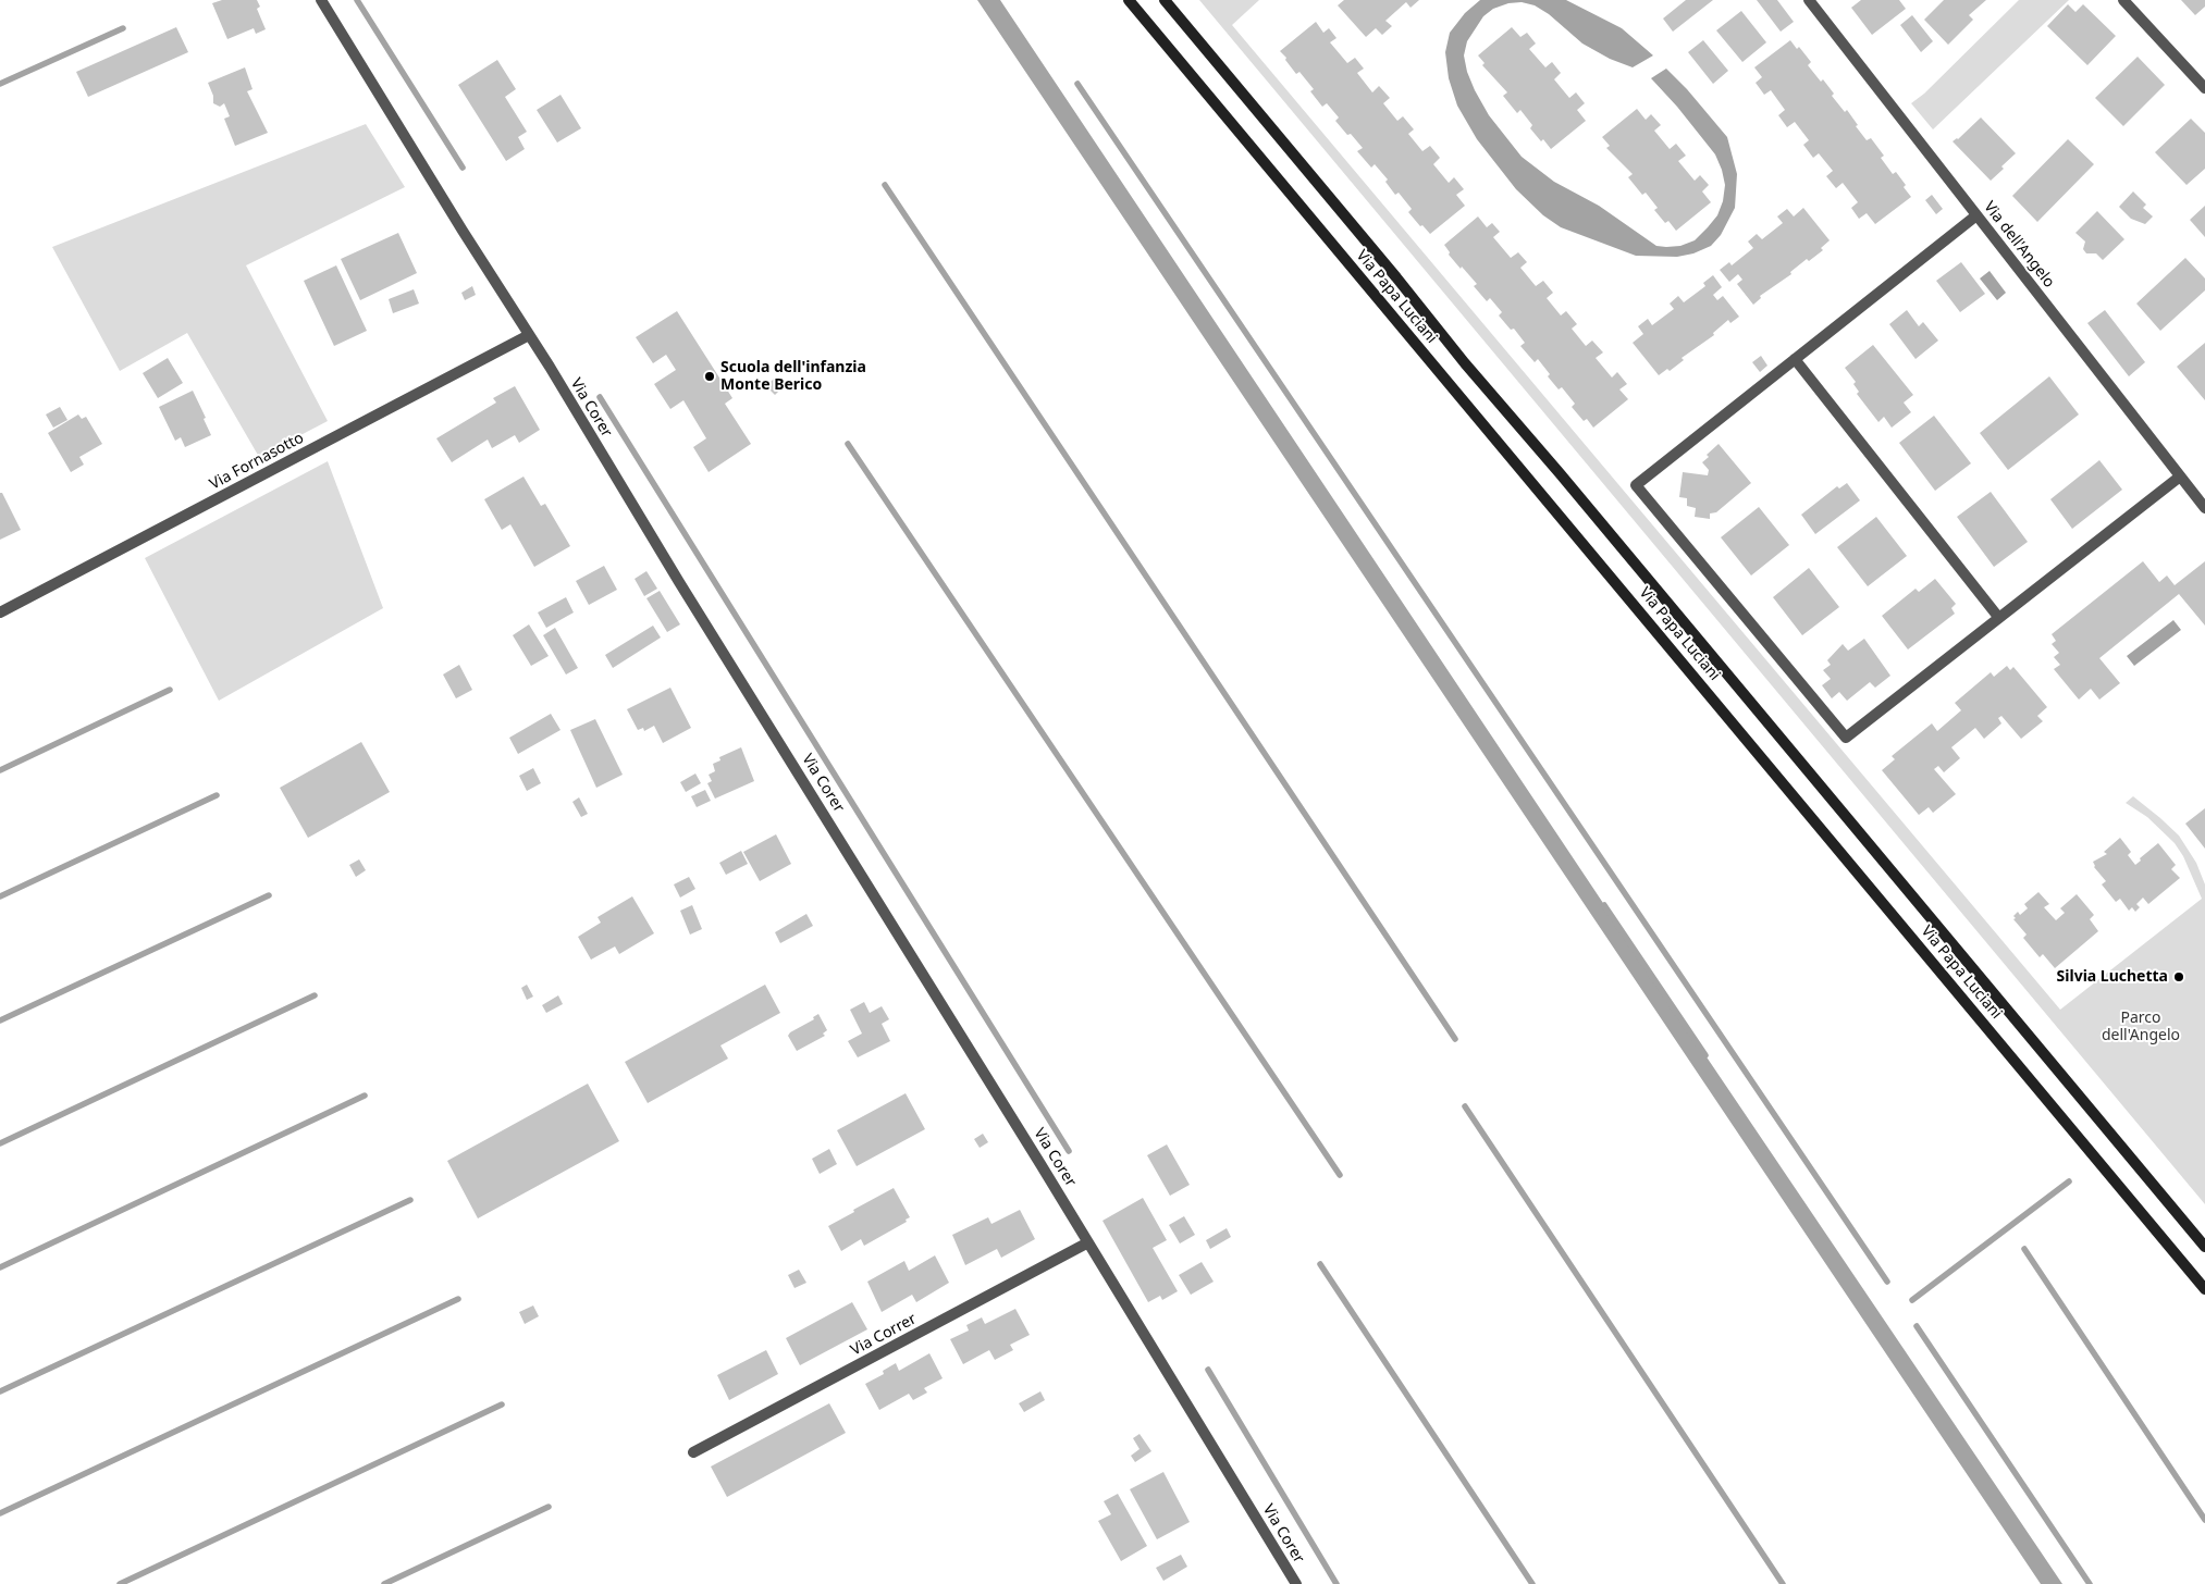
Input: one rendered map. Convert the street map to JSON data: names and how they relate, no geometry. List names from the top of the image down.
{
  "streets": {
    "main road": ["Via Papa Luciani"],
    "street": [
      "Via dell'Angelo",
      "Via Corer",
      "Via Fornasotto",
      "Via Correr"
    ]
  },
  "crossings": [
    ["Via Corer", "Via Fornasotto"],
    ["Via Corer", "Via Correr"]
  ],
  "parks": ["Parco dell'Angelo"],
  "places": ["Scuola dell'infanzia Monte Berico", "Silvia Luchetta"]
}
